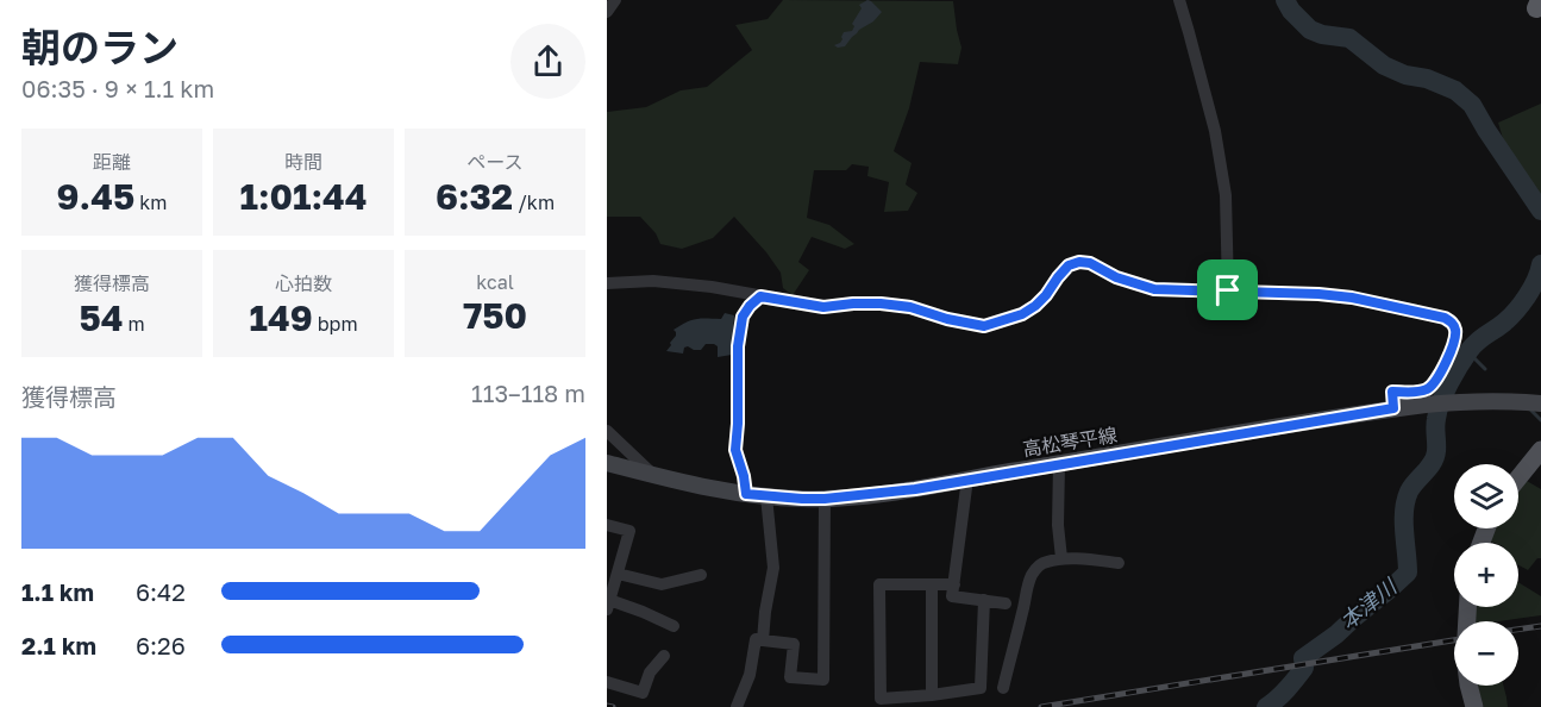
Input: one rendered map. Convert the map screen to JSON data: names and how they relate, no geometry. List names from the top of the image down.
{
  "streets": {
    "main road": ["高松琴平線"]
  },
  "water": ["本津川"],
  "page": {
    "heading": ["朝のラン", "06:35 · 9 × 1.1 km"],
    "stats": [
      ["距離", "9.45 km"],
      ["時間", "1:01:44"],
      ["ペース", "6:32 /km"],
      ["獲得標高", "54 m"],
      ["心拍数", "149 bpm"],
      ["kcal", "750"]
    ],
    "chart": ["獲得標高", "113–118 m"],
    "map_buttons": ["+", "−"],
    "list": [
      {
        "name": "1.1 km",
        "note": "6:42"
      },
      {
        "name": "2.1 km",
        "note": "6:26"
      }
    ]
  }
}
